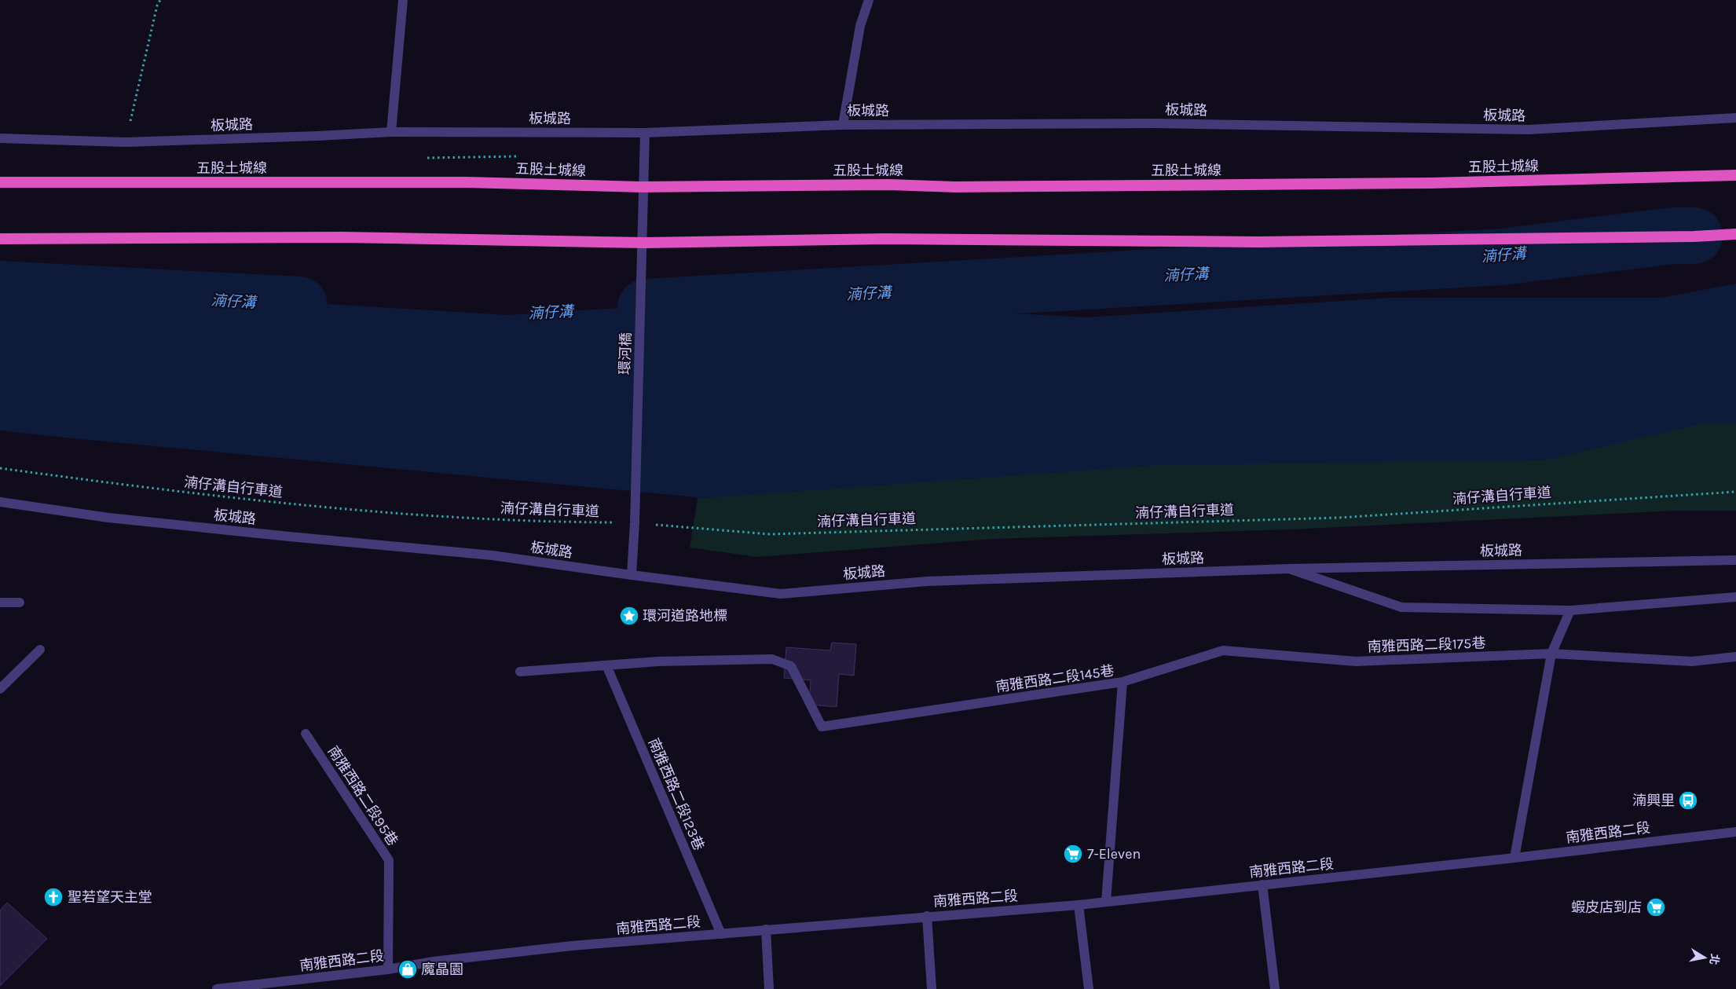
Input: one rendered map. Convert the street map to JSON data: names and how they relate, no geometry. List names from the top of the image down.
{
  "streets": {
    "highway": ["五股土城線"],
    "street": [
      "板城路",
      "環河橋",
      "南雅西路二段175巷",
      "南雅西路二段145巷",
      "南雅西路二段123巷",
      "南雅西路二段95巷",
      "南雅西路二段"
    ],
    "path": ["湳仔溝自行車道"]
  },
  "crossings": [
    ["板城路", "環河橋"],
    ["環河橋", "湳仔溝自行車道"],
    ["南雅西路二段175巷", "南雅西路二段145巷"],
    ["南雅西路二段145巷", "南雅西路二段123巷"],
    ["南雅西路二段145巷", "南雅西路二段"],
    ["南雅西路二段123巷", "南雅西路二段"],
    ["南雅西路二段95巷", "南雅西路二段"]
  ],
  "water": ["湳仔溝"],
  "places": {
    "place": ["環河道路地標"],
    "bus stop": ["湳興里"],
    "supermarket": ["7-Eleven", "蝦皮店到店"],
    "church": ["聖若望天主堂"],
    "shop": ["魔晶園"]
  },
  "north": "right"
}
